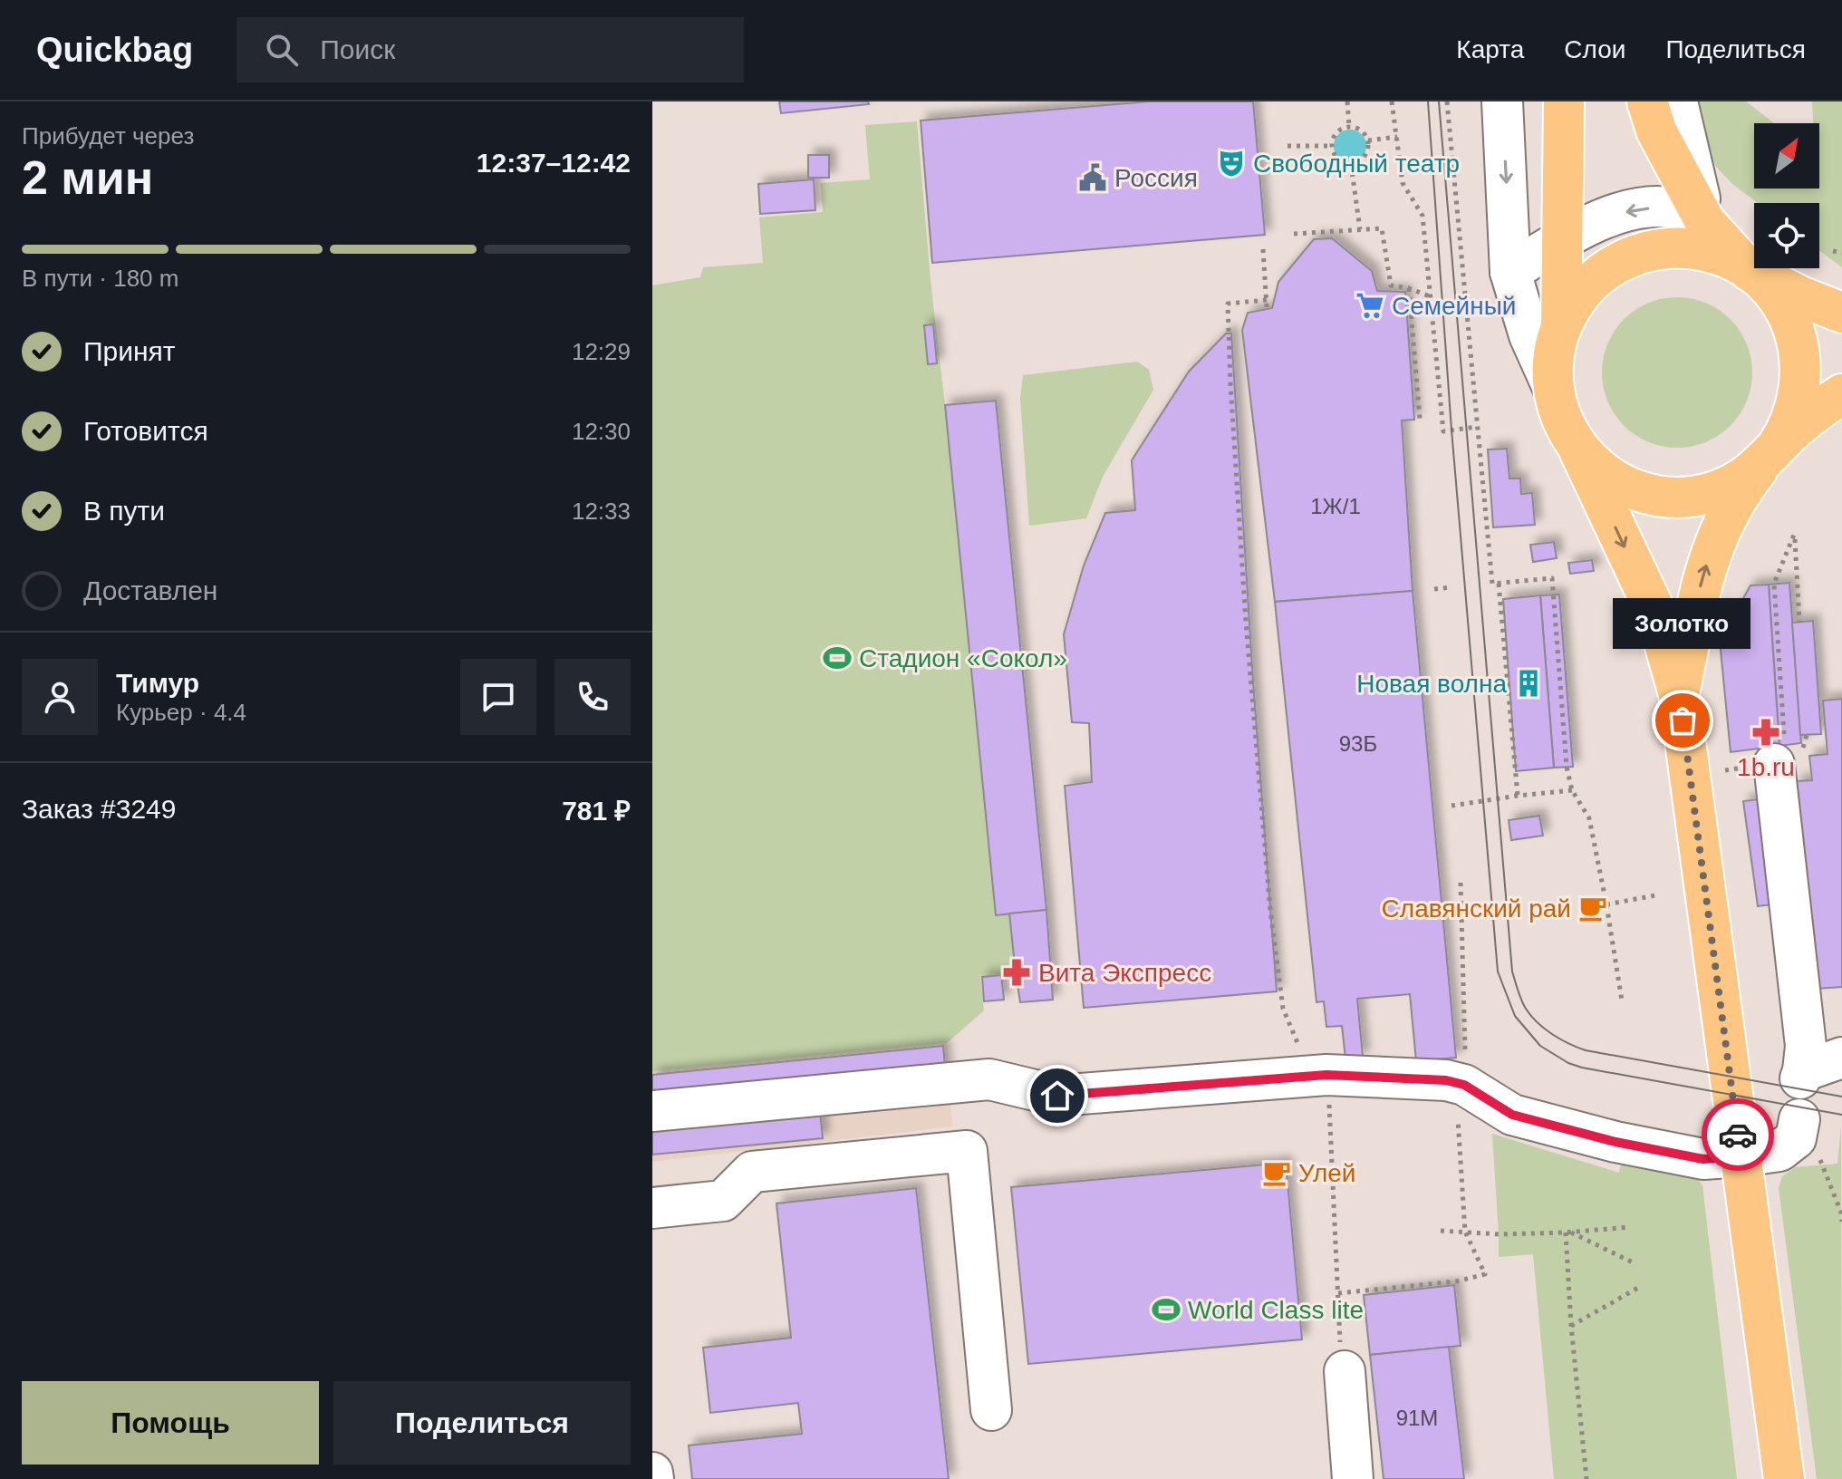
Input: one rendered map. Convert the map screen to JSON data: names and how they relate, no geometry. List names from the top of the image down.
{
  "places": {
    "theatre": ["Свободный театр"],
    "public building": ["Россия"],
    "supermarket": ["Семейный"],
    "sports": ["Стадион «Сокол»", "World Class lite"],
    "building": ["Новая волна"],
    "other": ["Золотко"],
    "pharmacy": ["1b.ru", "Вита Экспресс"],
    "cafe": ["Славянский рай", "Улей"]
  },
  "house_numbers": ["1Ж/1", "93Б", "91М"],
  "north": "top right",
  "page": {
    "header": "Quickbag",
    "search": "Поиск",
    "nav": ["Карта", "Слои", "Поделиться"],
    "heading": ["2 мин", "Прибудет через", "12:37–12:42"],
    "panel": [
      "Тимур",
      "Курьер · 4.4",
      "Заказ #3249",
      "781 ₽"
    ],
    "bar": "В пути · 180 m",
    "list": [
      ["Принят", "12:29"],
      ["Готовится", "12:30"],
      ["В пути", "12:33"],
      "Доставлен"
    ],
    "bubble": "Золотко",
    "buttons": ["Помощь", "Поделиться"]
  }
}
